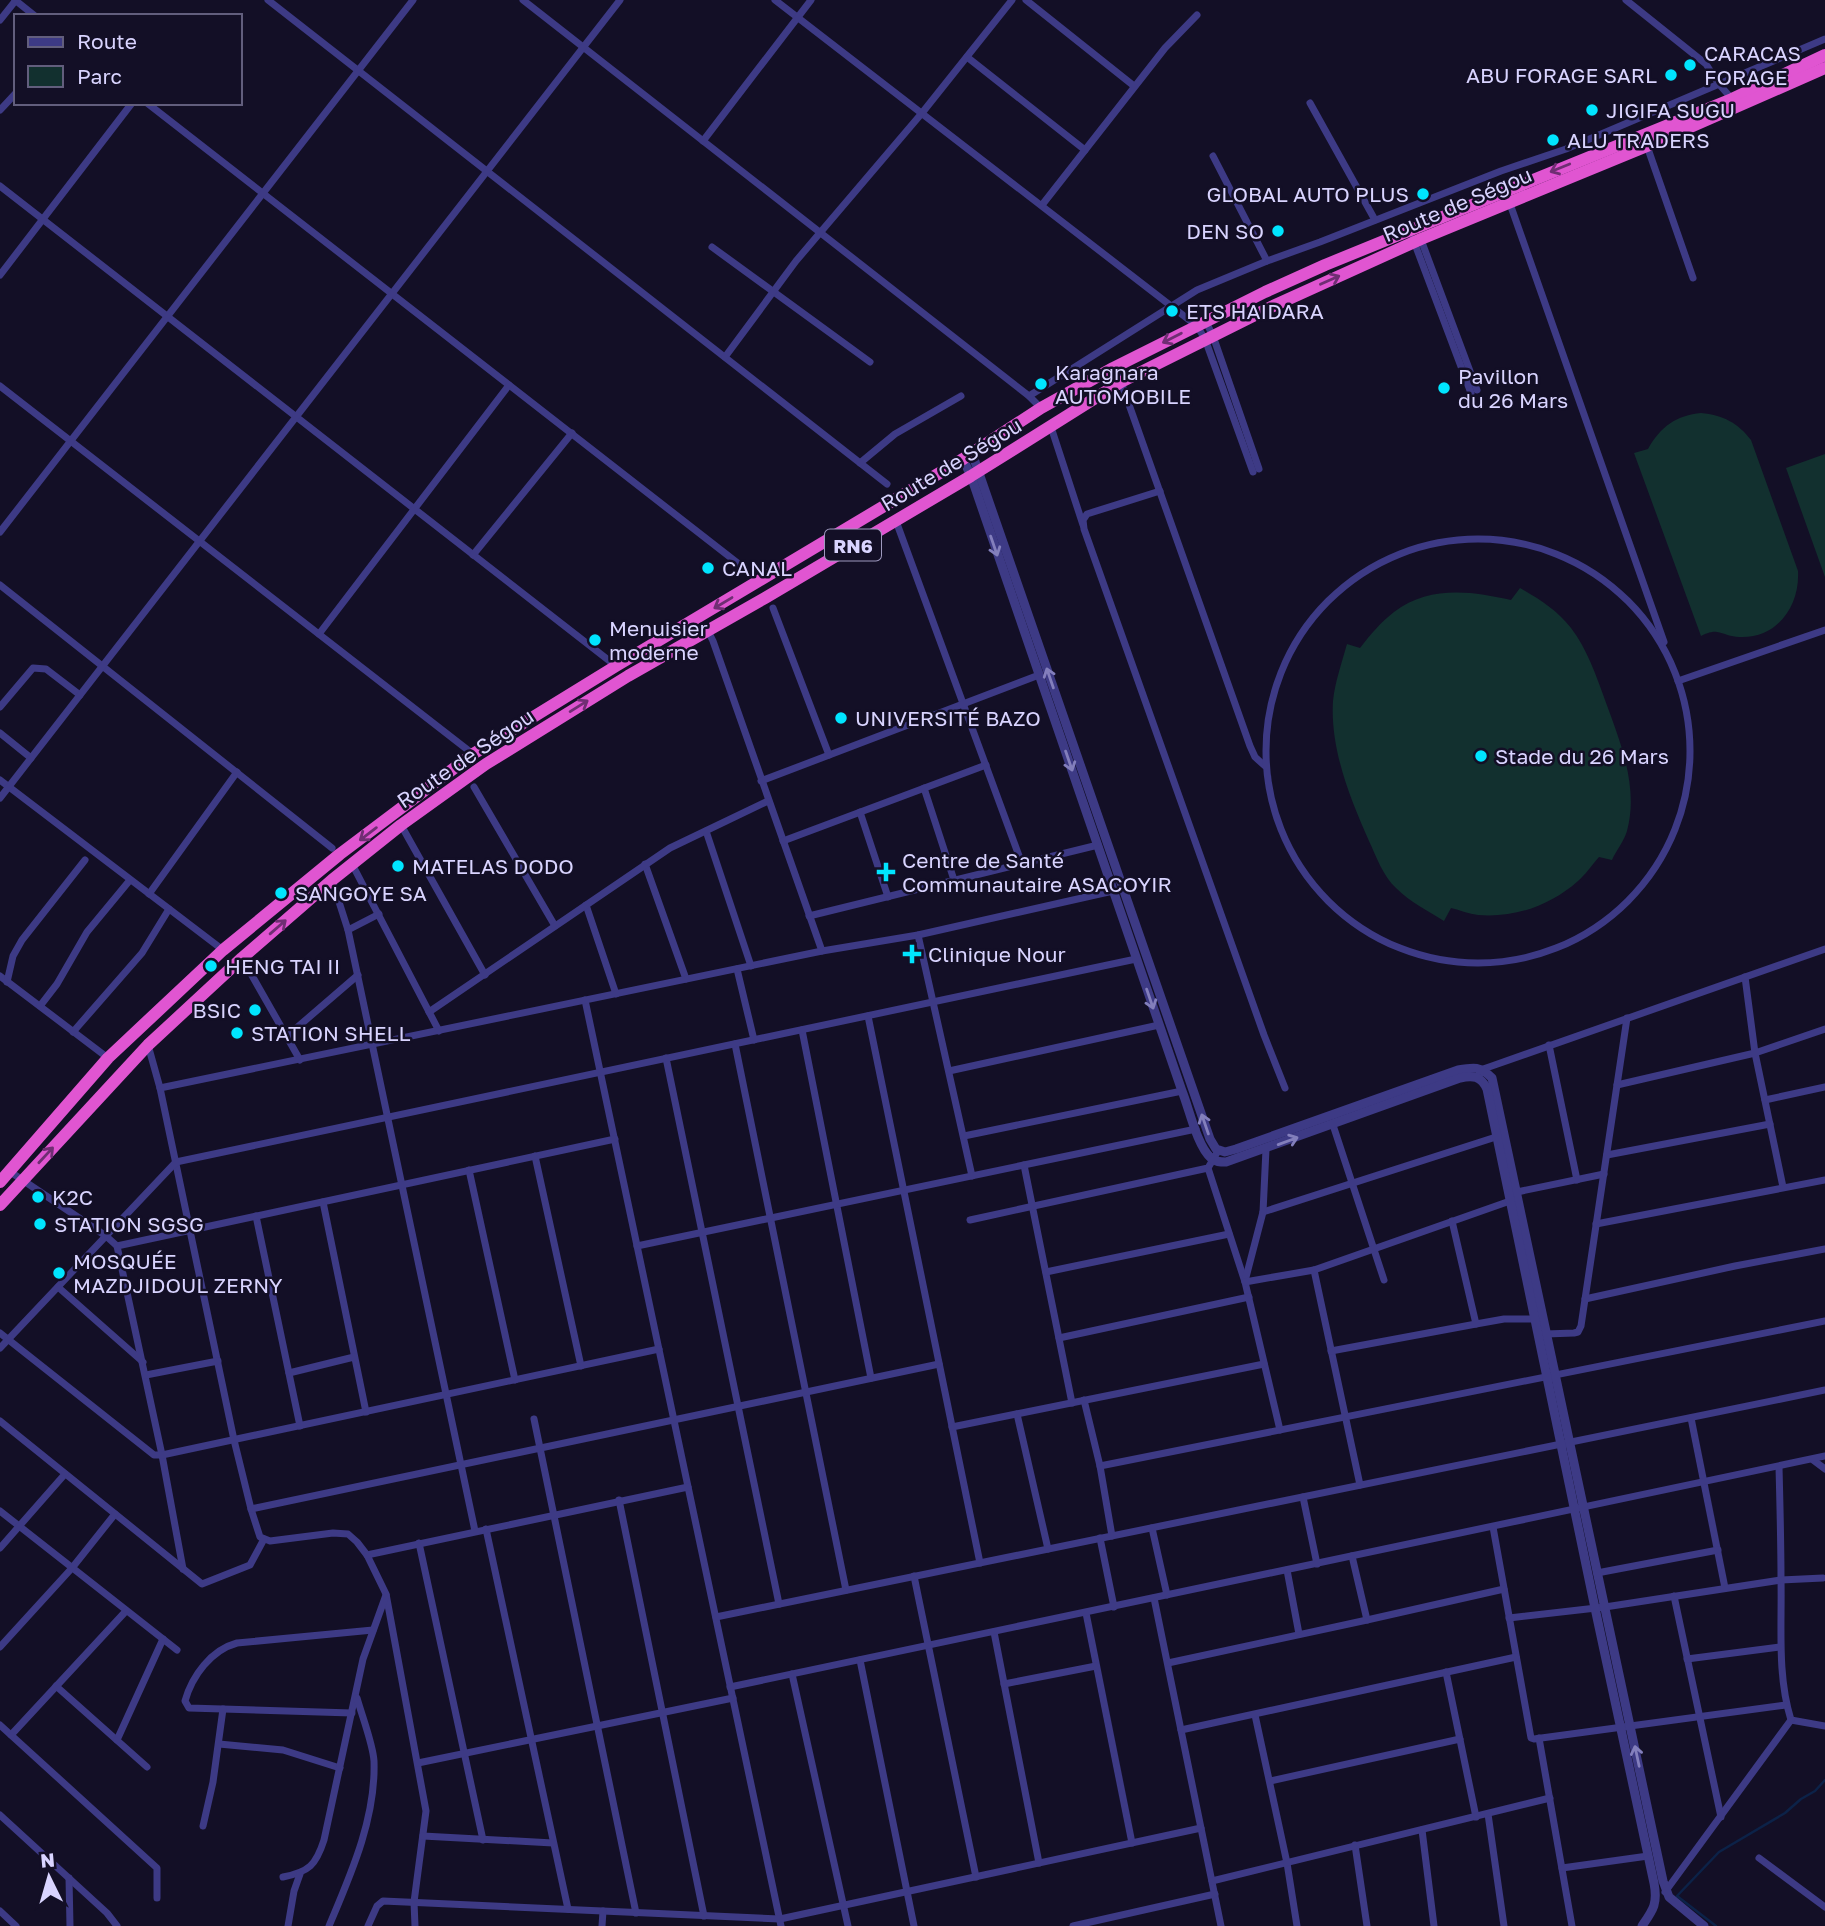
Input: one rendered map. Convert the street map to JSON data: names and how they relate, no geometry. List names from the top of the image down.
{
  "streets": {
    "highway": ["Route de Ségou", "RN6"]
  },
  "places": {
    "other": [
      "CARACAS FORAGE",
      "ABU FORAGE SARL",
      "JIGIFA SUGU",
      "ALU TRADERS",
      "GLOBAL AUTO PLUS",
      "DEN SO",
      "ETS HAIDARA",
      "Karagnara AUTOMOBILE",
      "Pavillon du 26 Mars",
      "CANAL",
      "Menuisier moderne",
      "UNIVERSITÉ BAZO",
      "Stade du 26 Mars",
      "MATELAS DODO",
      "SANGOYE SA",
      "HENG TAI II",
      "BSIC",
      "STATION SHELL",
      "K2C",
      "STATION SGSG",
      "MOSQUÉE MAZDJIDOUL ZERNY"
    ],
    "health": ["Centre de Santé Communautaire ASACOYIR", "Clinique Nour"]
  },
  "legend": ["Route", "Parc"],
  "north": "top"
}
